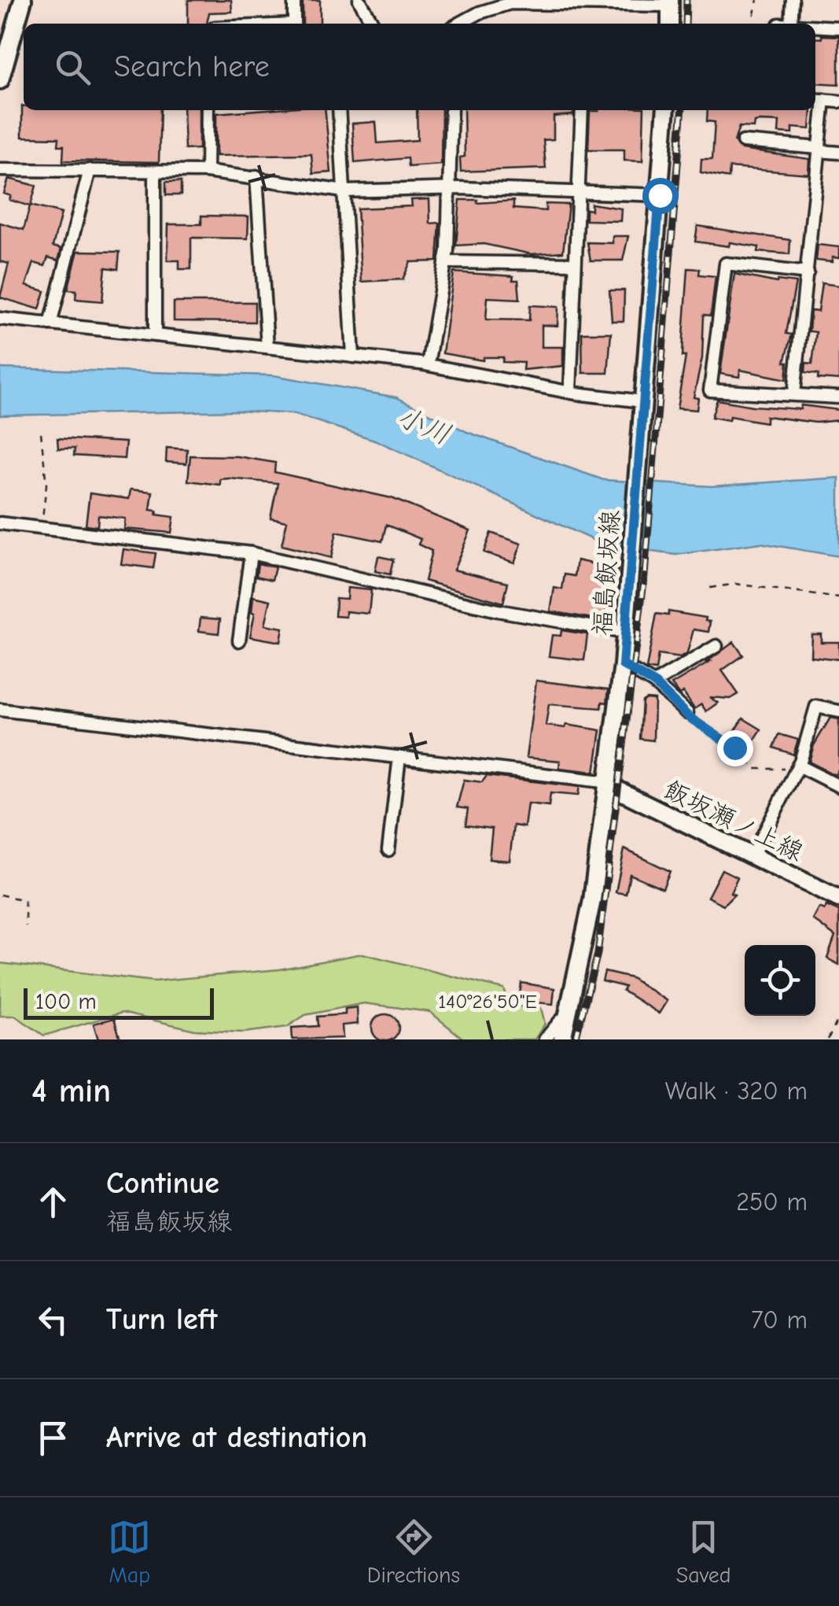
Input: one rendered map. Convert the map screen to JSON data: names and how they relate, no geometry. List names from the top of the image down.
{
  "streets": {
    "main road": ["福島飯坂線", "飯坂瀬ノ上線"]
  },
  "crossings": [
    ["福島飯坂線", "飯坂瀬ノ上線"]
  ],
  "water": ["小川"],
  "scale_bar": "100 m",
  "page": {
    "search": "Search here",
    "scale": "100 m",
    "heading": ["4 min", "Walk · 320 m"],
    "list": [
      ["Continue", "福島飯坂線", "250 m"],
      ["Turn left", "70 m"],
      "Arrive at destination"
    ],
    "nav": ["Map", "Directions", "Saved"]
  },
  "coordinates": ["140°26'50\"E"]
}
